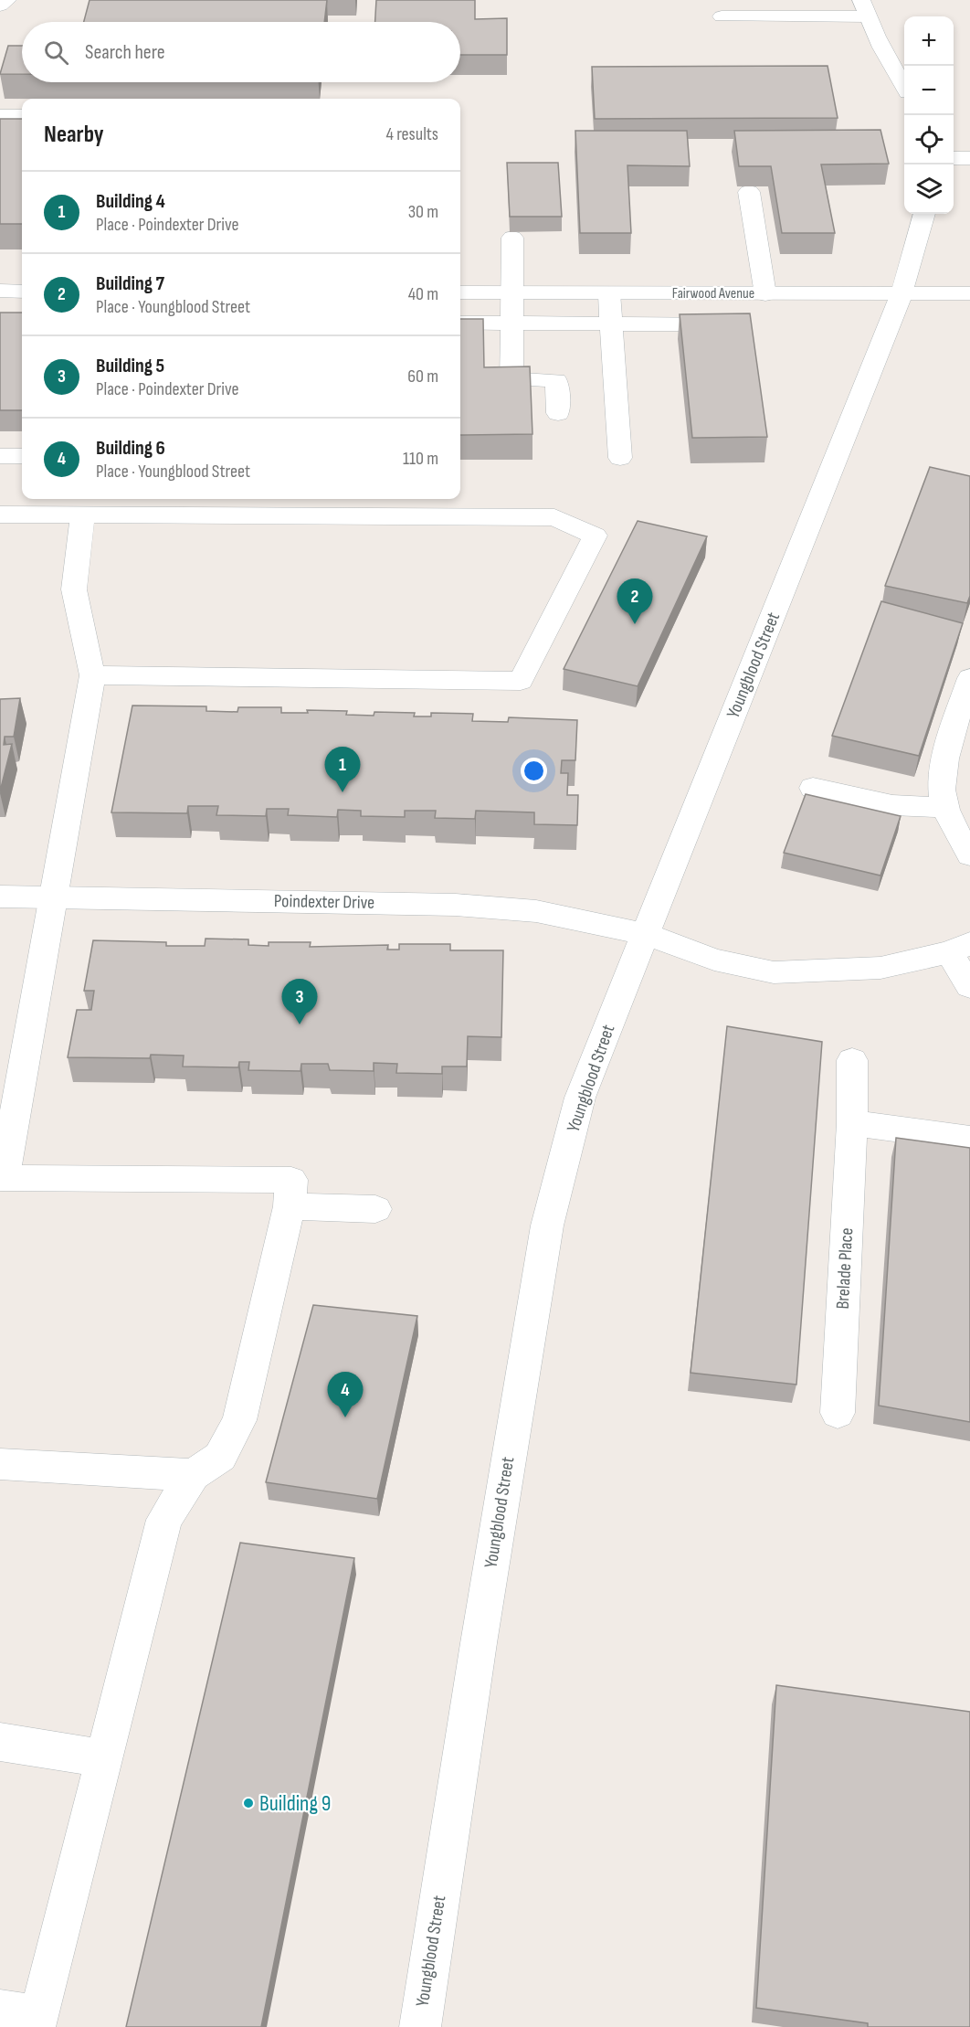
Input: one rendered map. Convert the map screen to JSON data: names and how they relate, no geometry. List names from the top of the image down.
{
  "streets": {
    "street": [
      "Fairwood Avenue",
      "Youngblood Street",
      "Poindexter Drive",
      "Brelade Place"
    ]
  },
  "crossings": [
    ["Fairwood Avenue", "Youngblood Street"],
    ["Youngblood Street", "Poindexter Drive"]
  ],
  "places": ["Building 9"],
  "page": {
    "map_buttons": ["+", "−"],
    "search": "Search here",
    "heading": ["Nearby", "4 results"],
    "list": [
      {
        "mark": "1",
        "name": "Building 4",
        "note": "Place · Poindexter Drive",
        "value": "30 m"
      },
      {
        "mark": "2",
        "name": "Building 7",
        "note": "Place · Youngblood Street",
        "value": "40 m"
      },
      {
        "mark": "3",
        "name": "Building 5",
        "note": "Place · Poindexter Drive",
        "value": "60 m"
      },
      {
        "mark": "4",
        "name": "Building 6",
        "note": "Place · Youngblood Street",
        "value": "110 m"
      }
    ],
    "pins": [
      "2",
      "1",
      "3",
      "4"
    ]
  }
}
